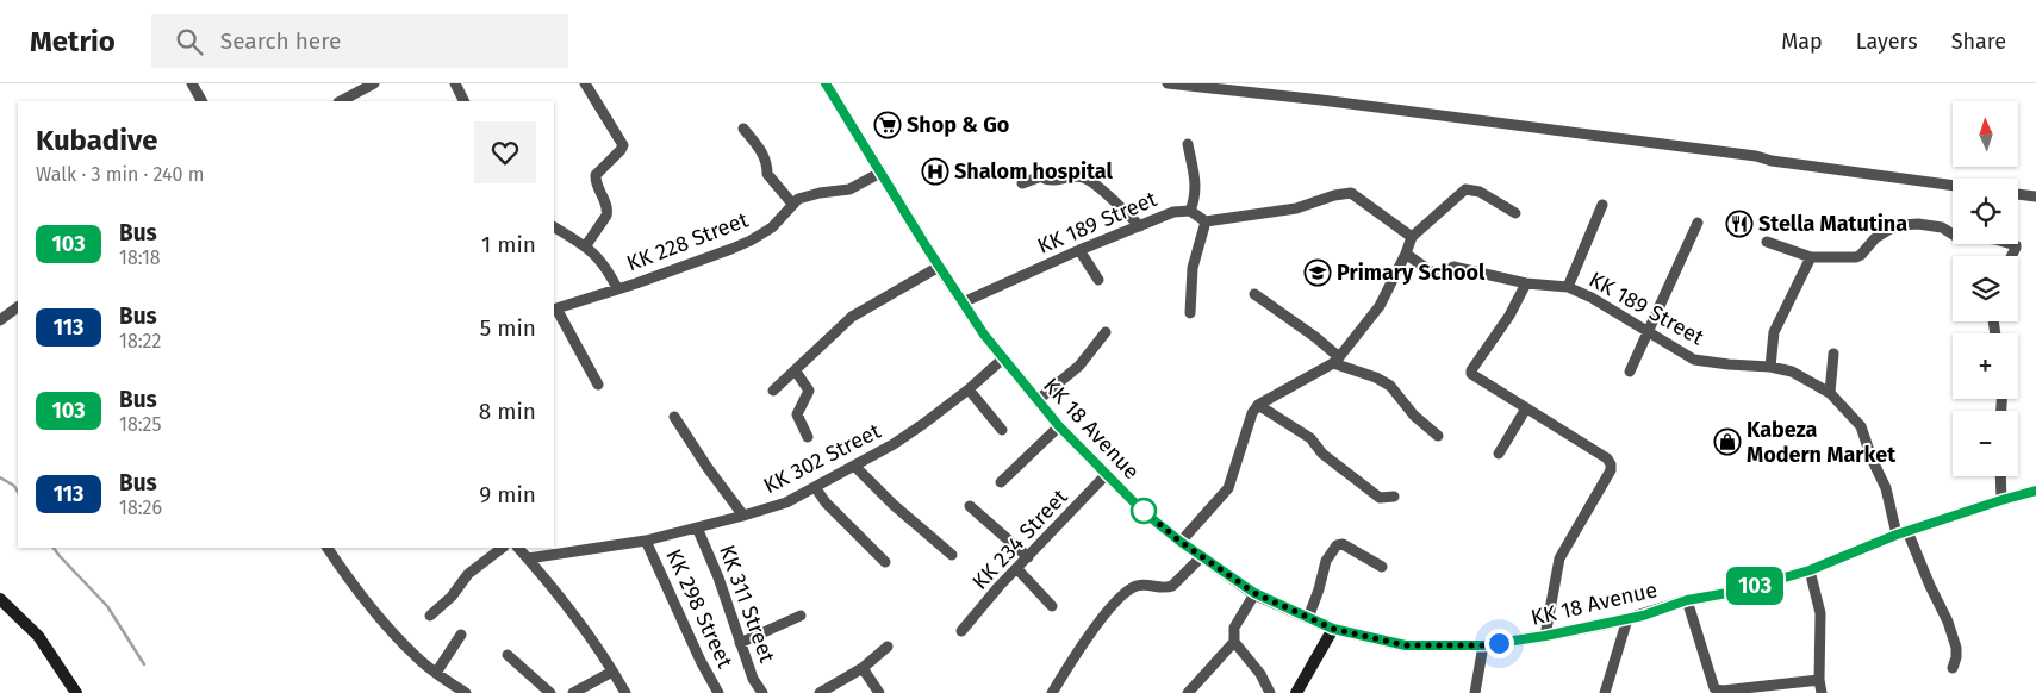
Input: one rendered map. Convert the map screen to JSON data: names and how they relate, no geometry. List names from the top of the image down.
{
  "streets": {
    "main road": ["KK 18 Avenue"],
    "street": [
      "KK 189 Street",
      "KK 228 Street",
      "KK 302 Street",
      "KK 234 Street",
      "KK 311 Street",
      "KK 298 Street"
    ]
  },
  "crossings": [
    ["KK 189 Street", "KK 18 Avenue"],
    ["KK 228 Street", "KK 18 Avenue"],
    ["KK 18 Avenue", "KK 302 Street"],
    ["KK 18 Avenue", "KK 234 Street"],
    ["KK 302 Street", "KK 311 Street"],
    ["KK 302 Street", "KK 298 Street"]
  ],
  "places": {
    "supermarket": ["Shop & Go"],
    "hospital": ["Shalom hospital"],
    "restaurant": ["Stella Matutina"],
    "school or university": ["Primary School"],
    "shop": ["Kabeza Modern Market"]
  },
  "lines": ["bus line 103"],
  "north": "top",
  "page": {
    "header": "Metrio",
    "search": "Search here",
    "nav": ["Map", "Layers", "Share"],
    "on_map": "103",
    "map_buttons": ["+", "−"],
    "heading": ["Kubadive", "Walk · 3 min · 240 m"],
    "list": [
      {
        "mark": "103",
        "name": "Bus",
        "note": "18:18",
        "value": "1 min"
      },
      {
        "mark": "113",
        "name": "Bus",
        "note": "18:22",
        "value": "5 min"
      },
      {
        "mark": "103",
        "name": "Bus",
        "note": "18:25",
        "value": "8 min"
      },
      {
        "mark": "113",
        "name": "Bus",
        "note": "18:26",
        "value": "9 min"
      }
    ]
  }
}
